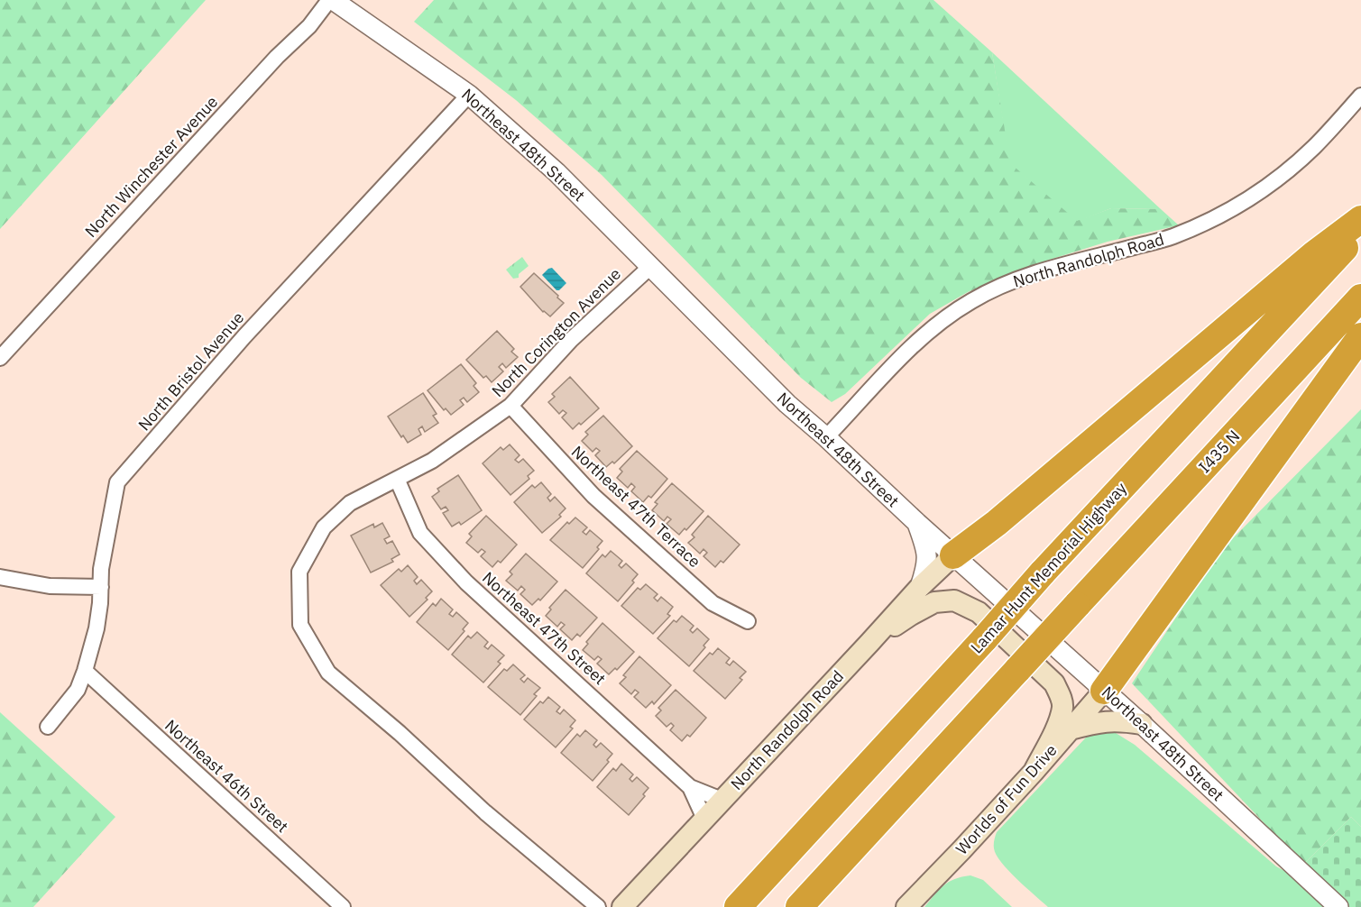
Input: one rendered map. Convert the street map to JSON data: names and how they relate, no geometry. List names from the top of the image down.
{
  "streets": {
    "highway": ["I435 N", "Lamar Hunt Memorial Highway"],
    "main road": ["North Randolph Road", "Worlds of Fun Drive"],
    "street": [
      "Northeast 48th Street",
      "North Winchester Avenue",
      "North Corington Avenue",
      "North Bristol Avenue",
      "Northeast 47th Terrace",
      "Northeast 47th Street",
      "Northeast 46th Street"
    ]
  },
  "crossings": [
    ["Northeast 48th Street", "North Winchester Avenue"],
    ["Northeast 48th Street", "North Randolph Road"],
    ["Northeast 48th Street", "North Corington Avenue"],
    ["Northeast 48th Street", "North Bristol Avenue"],
    ["Northeast 48th Street", "Worlds of Fun Drive"],
    ["North Randolph Road", "Northeast 47th Street"],
    ["North Corington Avenue", "Northeast 47th Terrace"],
    ["North Corington Avenue", "Northeast 47th Street"],
    ["North Bristol Avenue", "Northeast 46th Street"]
  ]
}
